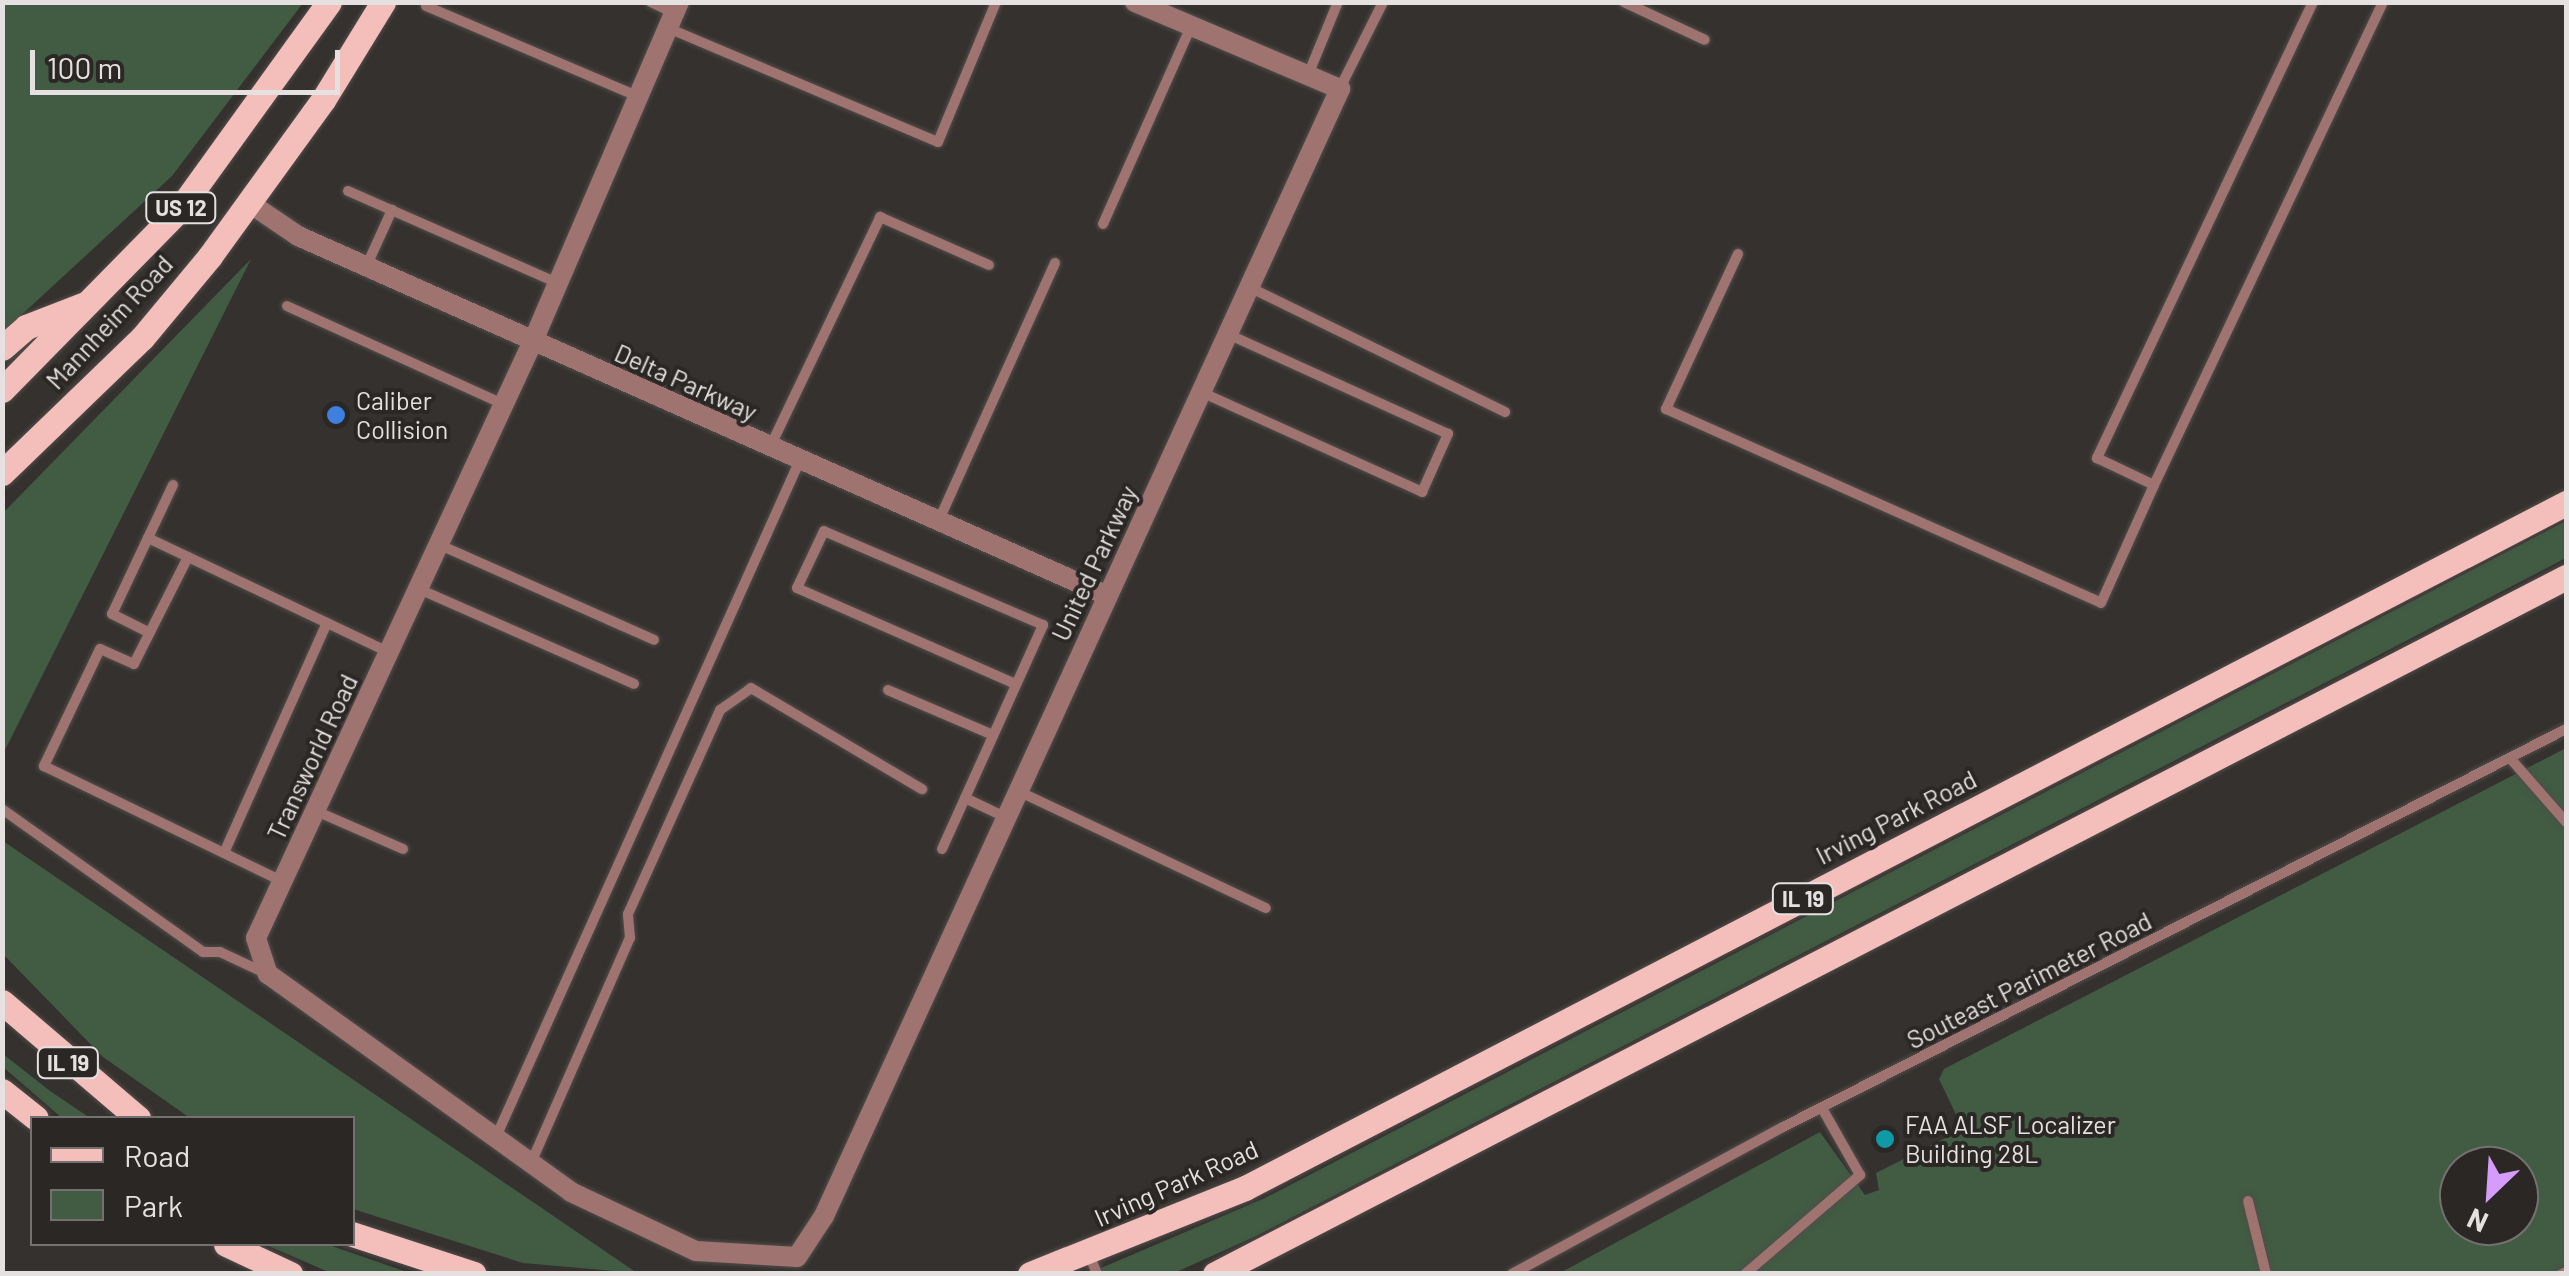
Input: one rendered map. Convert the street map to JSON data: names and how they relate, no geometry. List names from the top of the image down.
{
  "streets": {
    "main road": [
      "US 12",
      "Mannheim Road",
      "Irving Park Road",
      "IL 19"
    ],
    "street": ["Delta Parkway", "United Parkway", "Transworld Road"],
    "lane": ["Souteast Parimeter Road"]
  },
  "crossings": [
    ["Mannheim Road", "Delta Parkway"],
    ["Delta Parkway", "United Parkway"],
    ["Delta Parkway", "Transworld Road"]
  ],
  "places": ["Caliber Collision", "FAA ALSF Localizer Building 28L"],
  "legend": ["Road", "Park"],
  "scale_bar": "100 m",
  "north": "bottom left"
}
